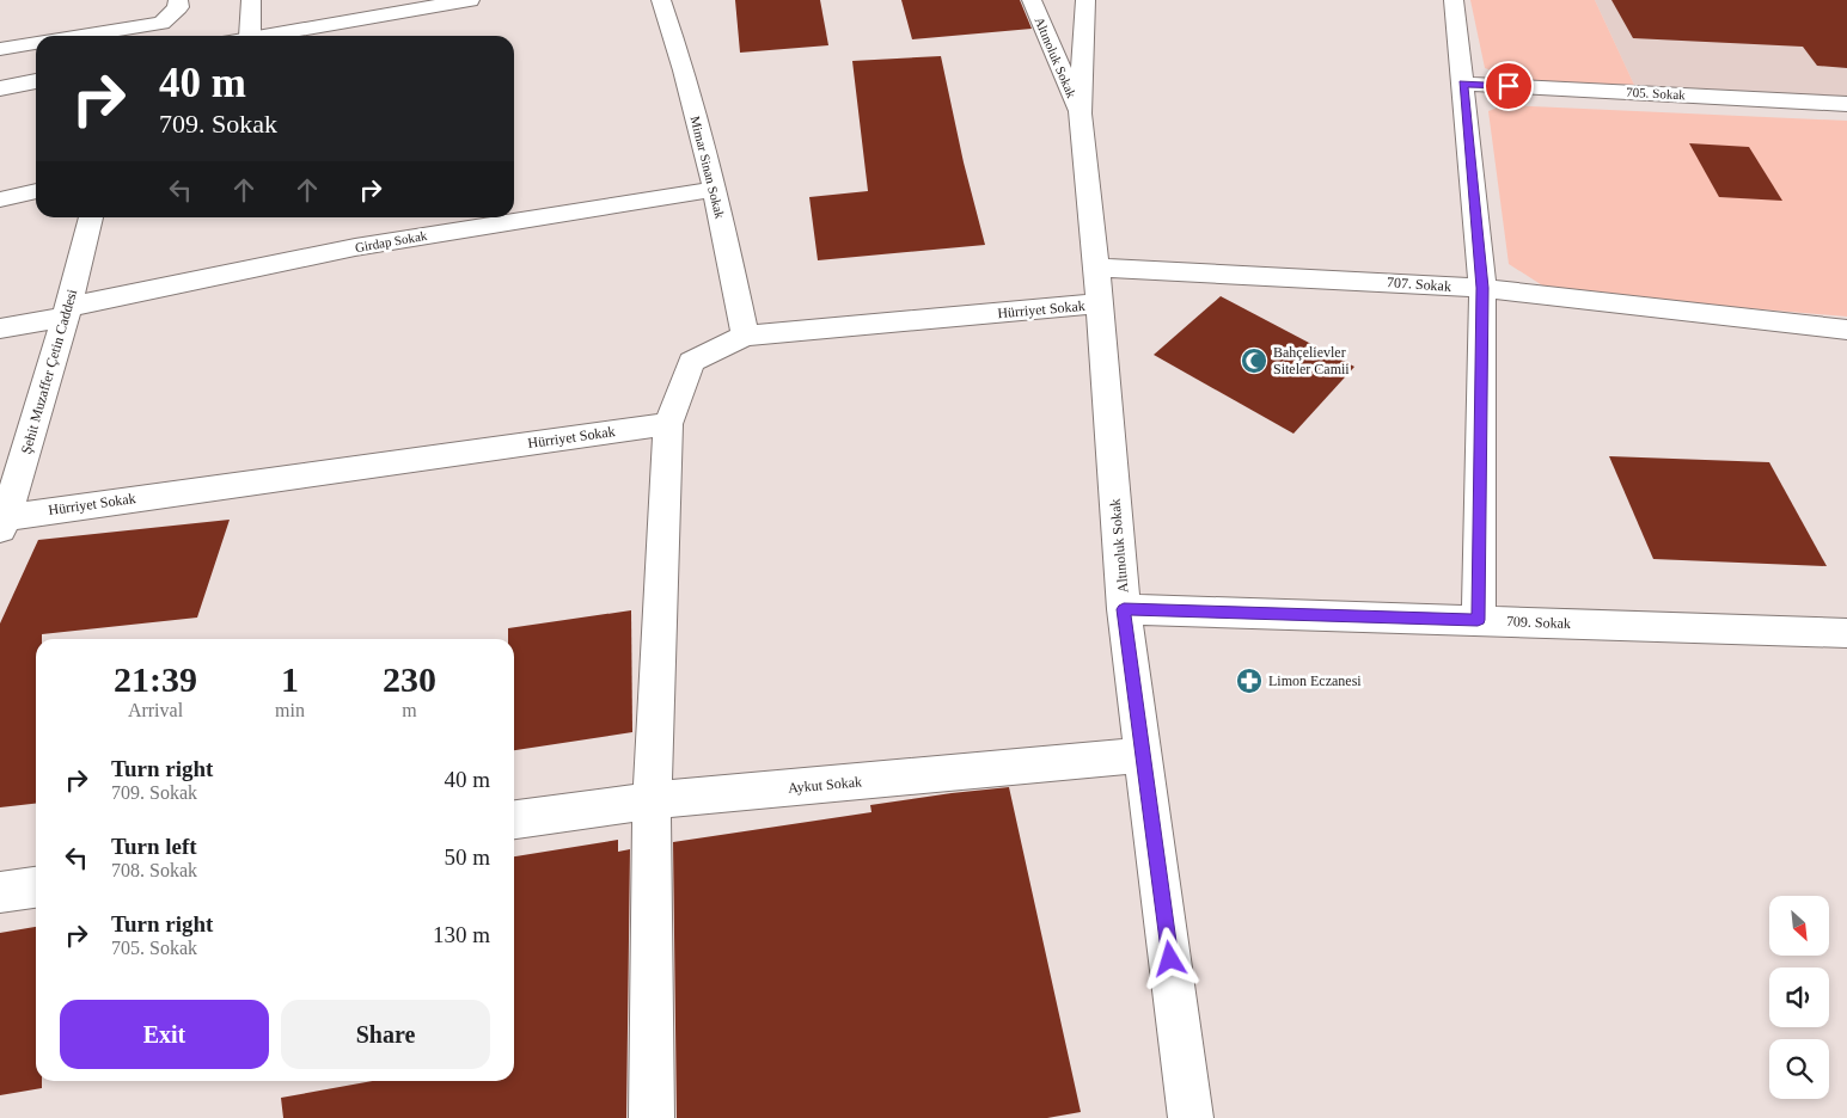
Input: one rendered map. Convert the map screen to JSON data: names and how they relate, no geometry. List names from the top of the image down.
{
  "streets": {
    "street": [
      "Altınoluk Sokak",
      "705. Sokak",
      "Mimar Sinan Sokak",
      "Girdap Sokak",
      "707. Sokak",
      "Hürriyet Sokak",
      "Şehit Muzaffer Çetin Caddesi",
      "709. Sokak",
      "Aykut Sokak"
    ]
  },
  "crossings": [
    ["Altınoluk Sokak", "707. Sokak"],
    ["Altınoluk Sokak", "Hürriyet Sokak"],
    ["Altınoluk Sokak", "709. Sokak"],
    ["Altınoluk Sokak", "Aykut Sokak"],
    ["Mimar Sinan Sokak", "Girdap Sokak"],
    ["Mimar Sinan Sokak", "Hürriyet Sokak"],
    ["Girdap Sokak", "Şehit Muzaffer Çetin Caddesi"],
    ["Hürriyet Sokak", "Şehit Muzaffer Çetin Caddesi"]
  ],
  "places": {
    "mosque": ["Bahçelievler Siteler Camii"],
    "pharmacy": ["Limon Eczanesi"]
  },
  "north": "bottom right",
  "page": {
    "turn": ["40 m", "709. Sokak"],
    "eta": [
      "21:39",
      "Arrival",
      "1",
      "min",
      "230",
      "m"
    ],
    "list": [
      {
        "name": "Turn right",
        "note": "709. Sokak",
        "value": "40 m"
      },
      {
        "name": "Turn left",
        "note": "708. Sokak",
        "value": "50 m"
      },
      {
        "name": "Turn right",
        "note": "705. Sokak",
        "value": "130 m"
      }
    ],
    "buttons": ["Exit", "Share"]
  }
}
